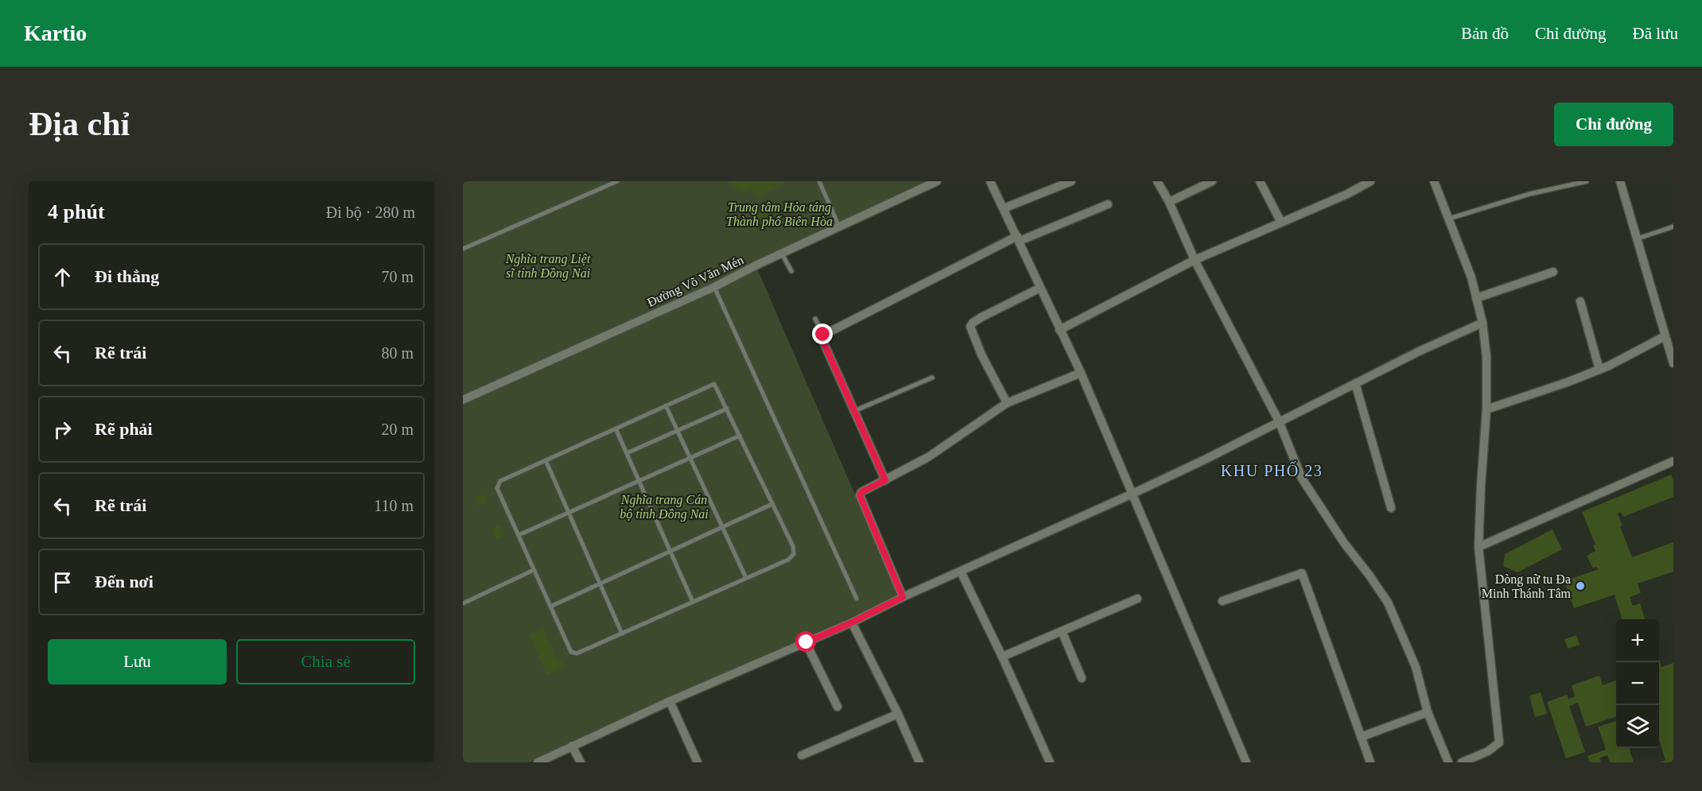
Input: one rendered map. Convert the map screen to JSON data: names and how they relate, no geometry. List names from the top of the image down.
{
  "streets": {
    "street": ["Đường Võ Văn Mén"]
  },
  "districts": ["KHU PHỐ 23"],
  "parks": ["Trung tâm Hỏa táng Thành phố Biên Hòa", "Nghĩa trang Liệt sĩ tỉnh Đồng Nai", "Nghĩa trang Cán bộ tỉnh Đồng Nai"],
  "places": ["Dòng nữ tu Đa Minh Thánh Tâm"],
  "page": {
    "header": "Kartio",
    "nav": ["Bản đồ", "Chỉ đường", "Đã lưu"],
    "buttons": [
      "Chỉ đường",
      ["Lưu", "Chia sẻ"]
    ],
    "title": "Địa chỉ",
    "heading": ["4 phút", "Đi bộ · 280 m"],
    "list": [
      ["Đi thẳng", "70 m"],
      ["Rẽ trái", "80 m"],
      ["Rẽ phải", "20 m"],
      ["Rẽ trái", "110 m"],
      "Đến nơi"
    ],
    "map_buttons": ["+", "−"]
  }
}
